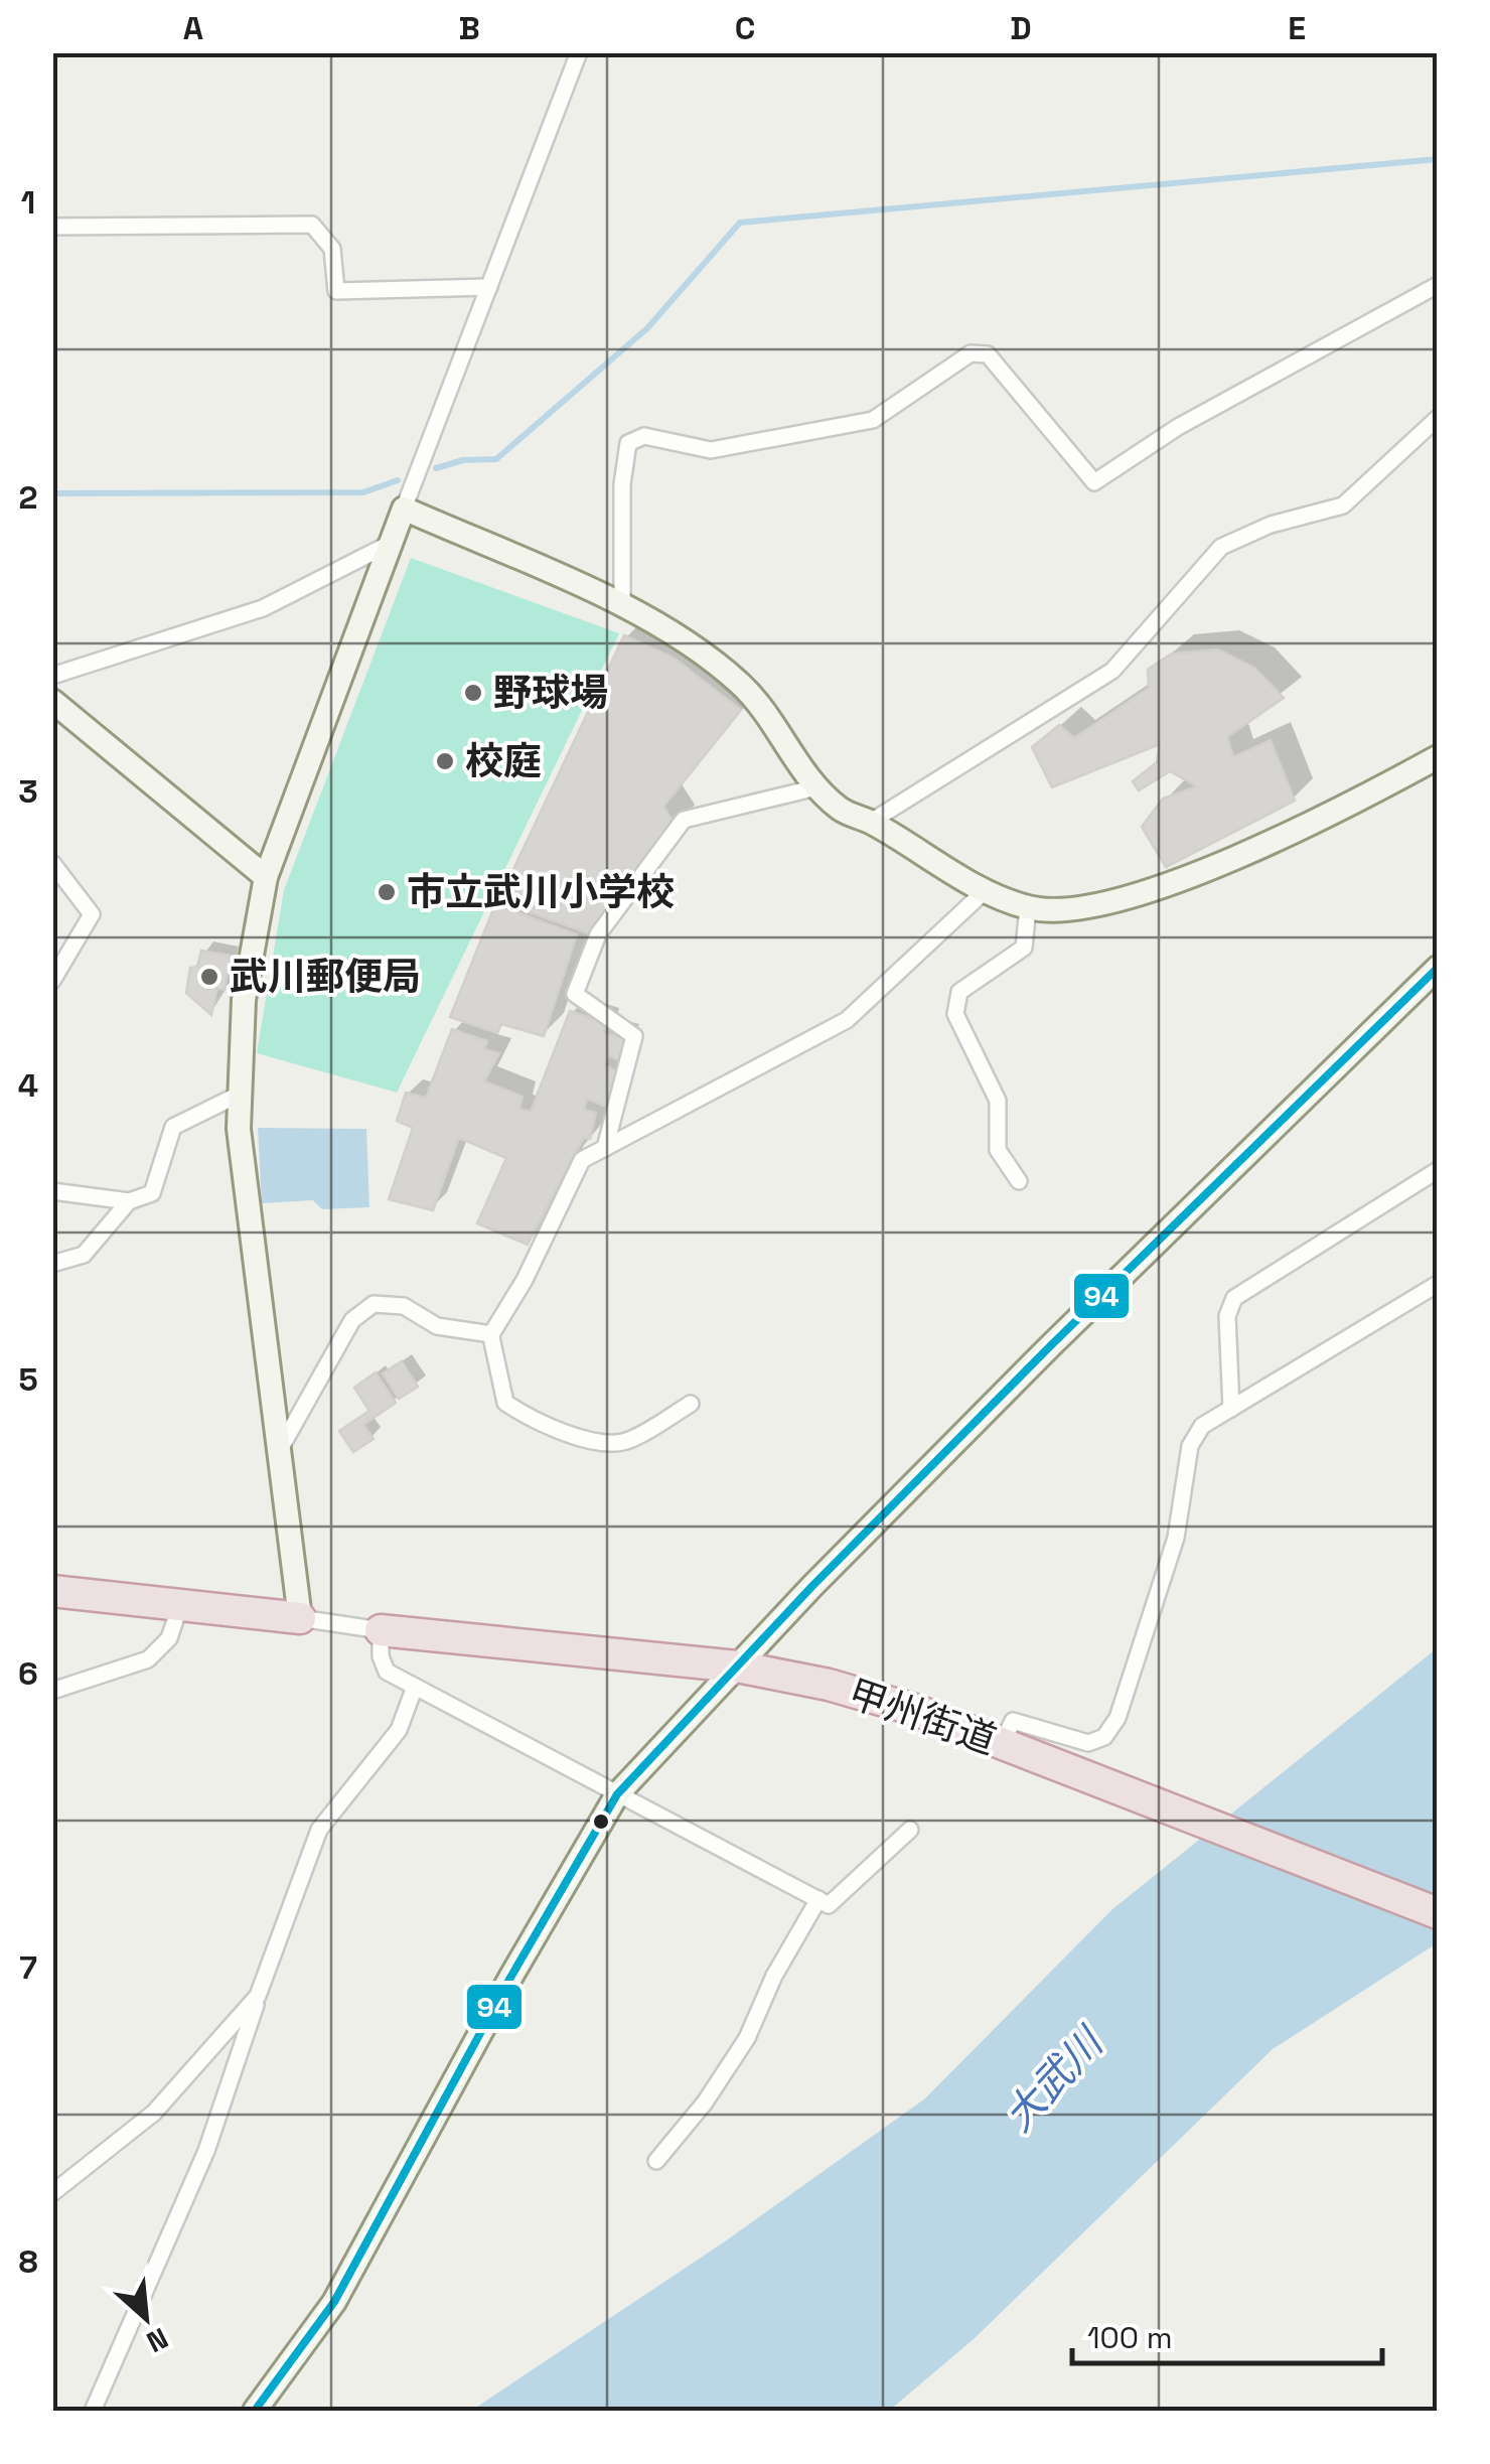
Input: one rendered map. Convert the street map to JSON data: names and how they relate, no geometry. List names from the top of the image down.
{
  "streets": {
    "highway": ["甲州街道"]
  },
  "water": ["大武川"],
  "places": [
    "野球場",
    "校庭",
    "市立武川小学校",
    "武川郵便局"
  ],
  "lines": ["transit line 94"],
  "scale_bar": "100 m",
  "north": "bottom right",
  "grid": {
    "columns": [
      "A",
      "B",
      "C",
      "D",
      "E"
    ],
    "rows": [
      "1",
      "2",
      "3",
      "4",
      "5",
      "6",
      "7",
      "8"
    ]
  }
}
